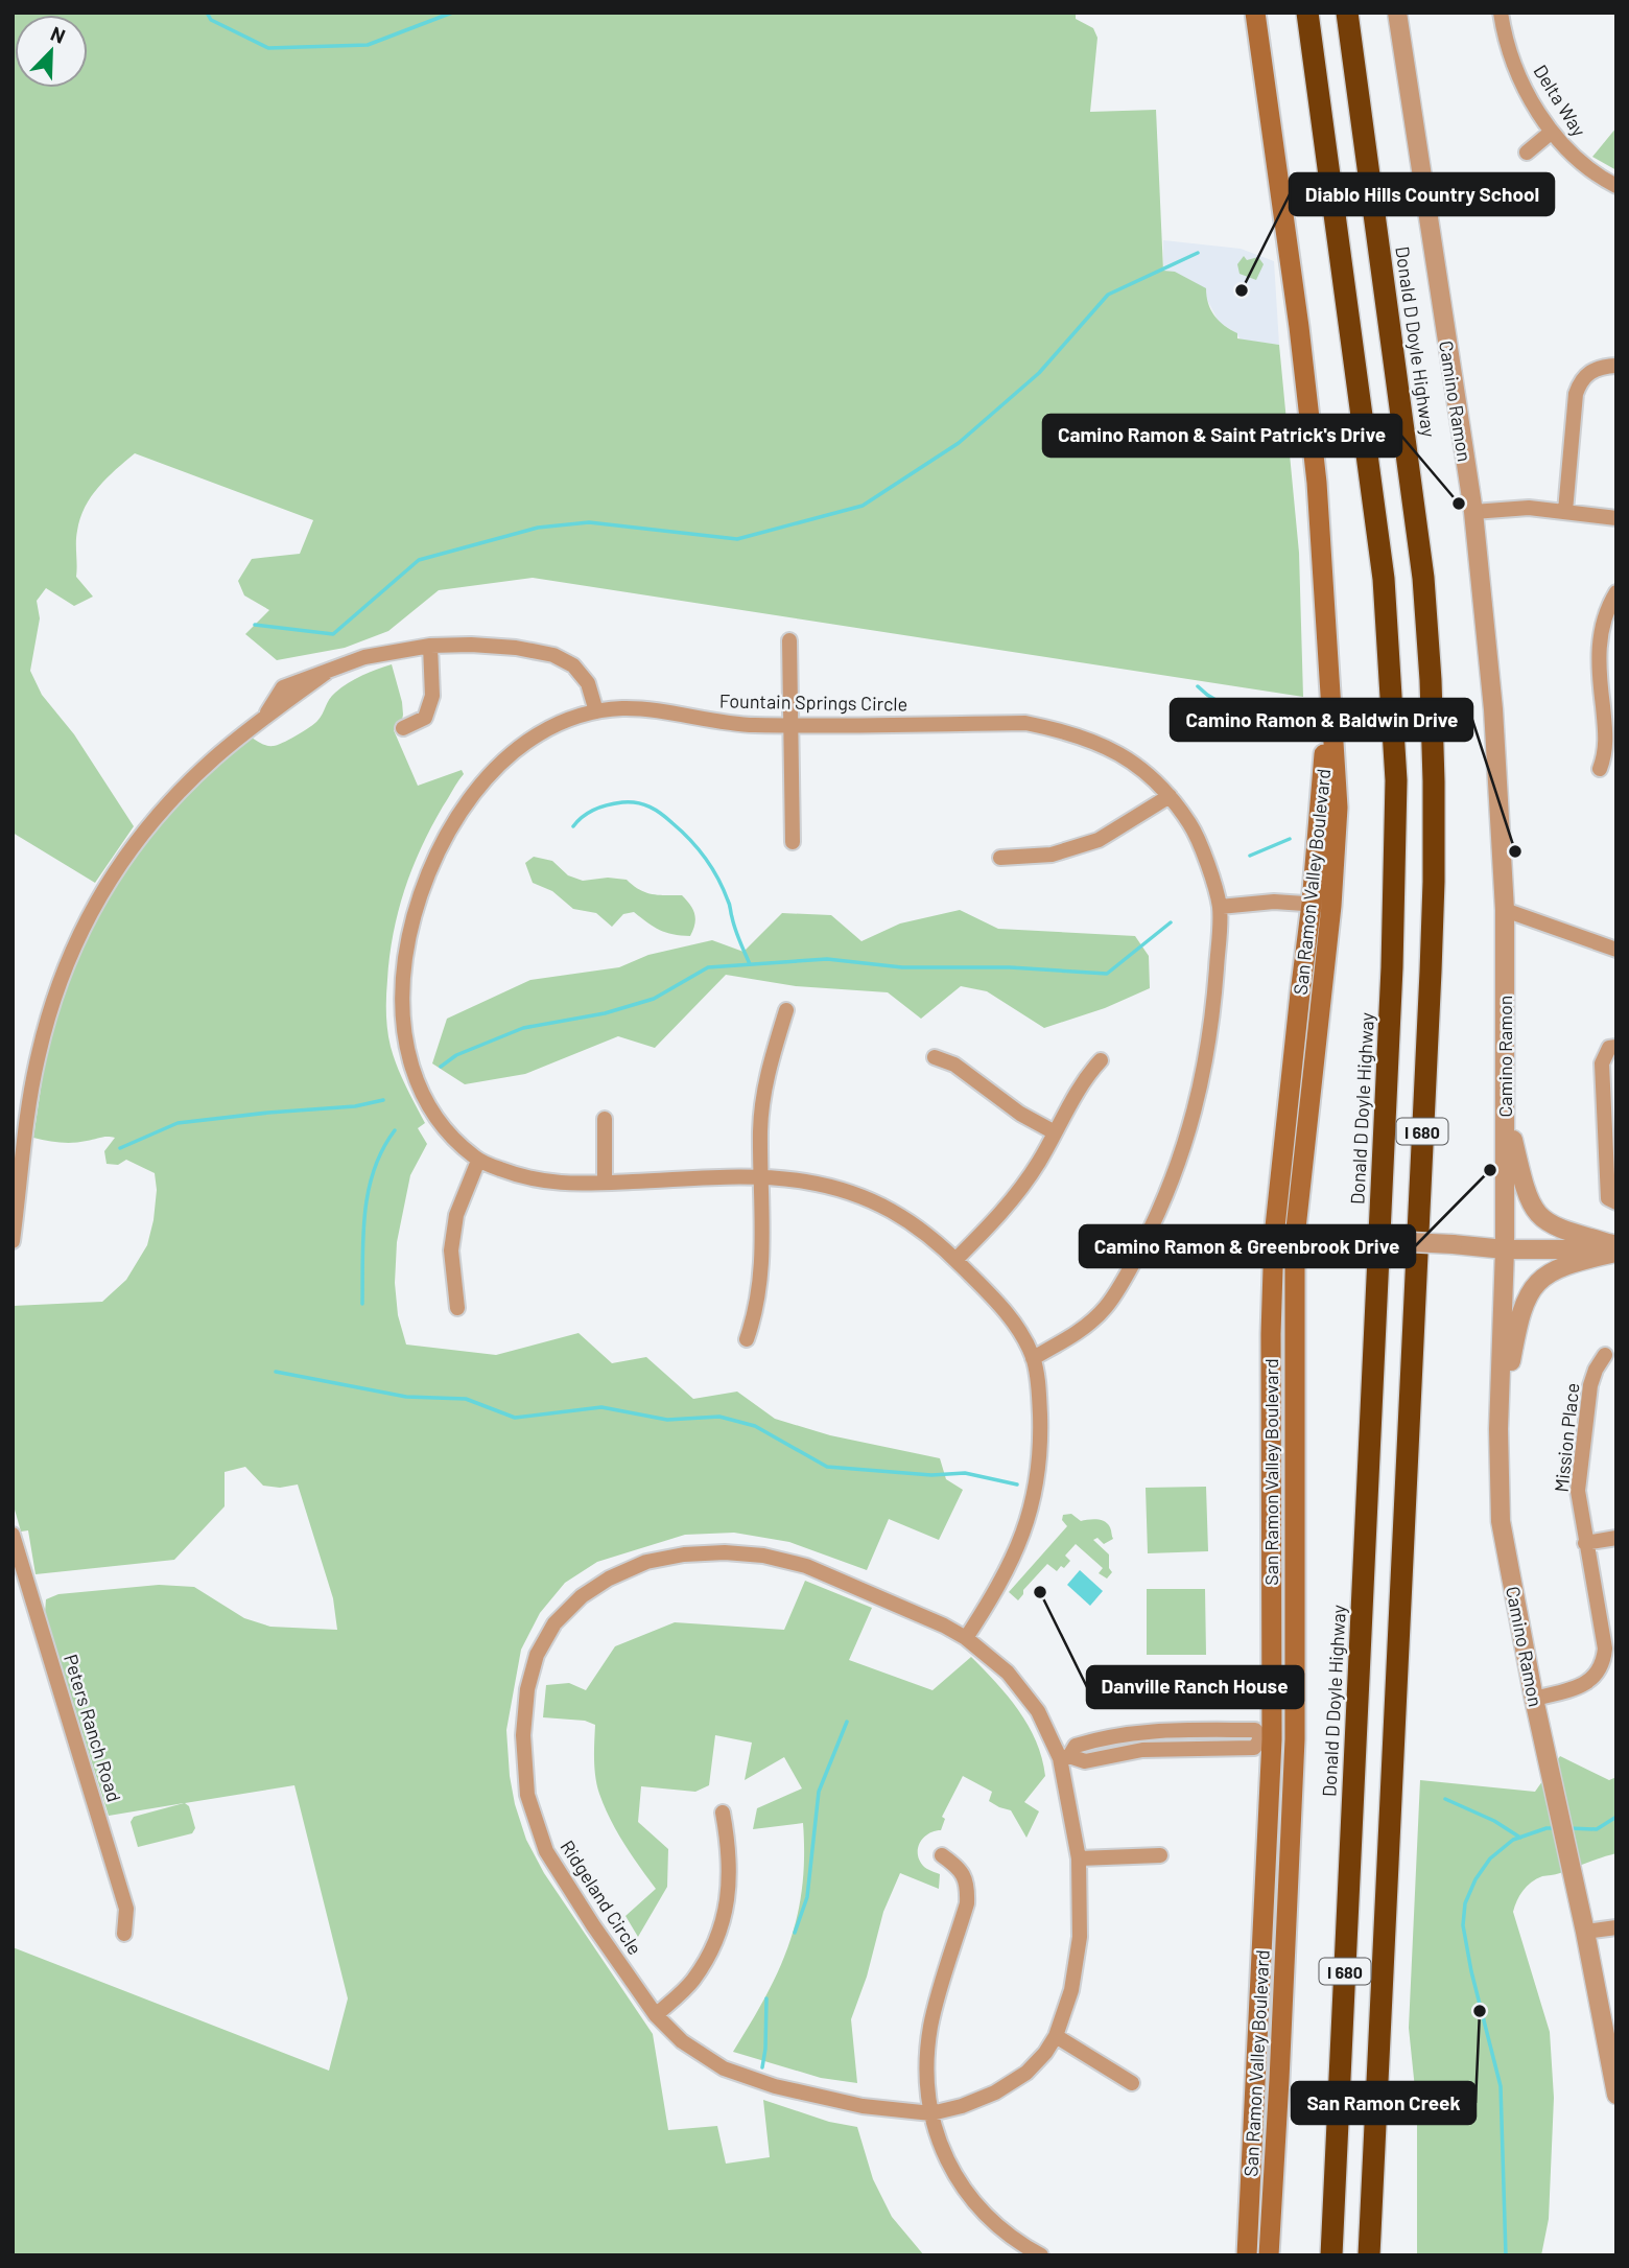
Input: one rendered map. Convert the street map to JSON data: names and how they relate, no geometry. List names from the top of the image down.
{
  "streets": {
    "highway": ["Donald D Doyle Highway", "I 680"],
    "main road": ["San Ramon Valley Boulevard"],
    "street": [
      "Delta Way",
      "Camino Ramon",
      "Fountain Springs Circle",
      "Mission Place",
      "Peters Ranch Road",
      "Ridgeland Circle"
    ]
  },
  "crossings": [
    ["Camino Ramon", "Mission Place"],
    ["Fountain Springs Circle", "Ridgeland Circle"]
  ],
  "places": [
    "Diablo Hills Country School",
    "Camino Ramon & Saint Patrick's Drive",
    "Camino Ramon & Baldwin Drive",
    "Camino Ramon & Greenbrook Drive",
    "Danville Ranch House",
    "San Ramon Creek"
  ],
  "north": "top right"
}
